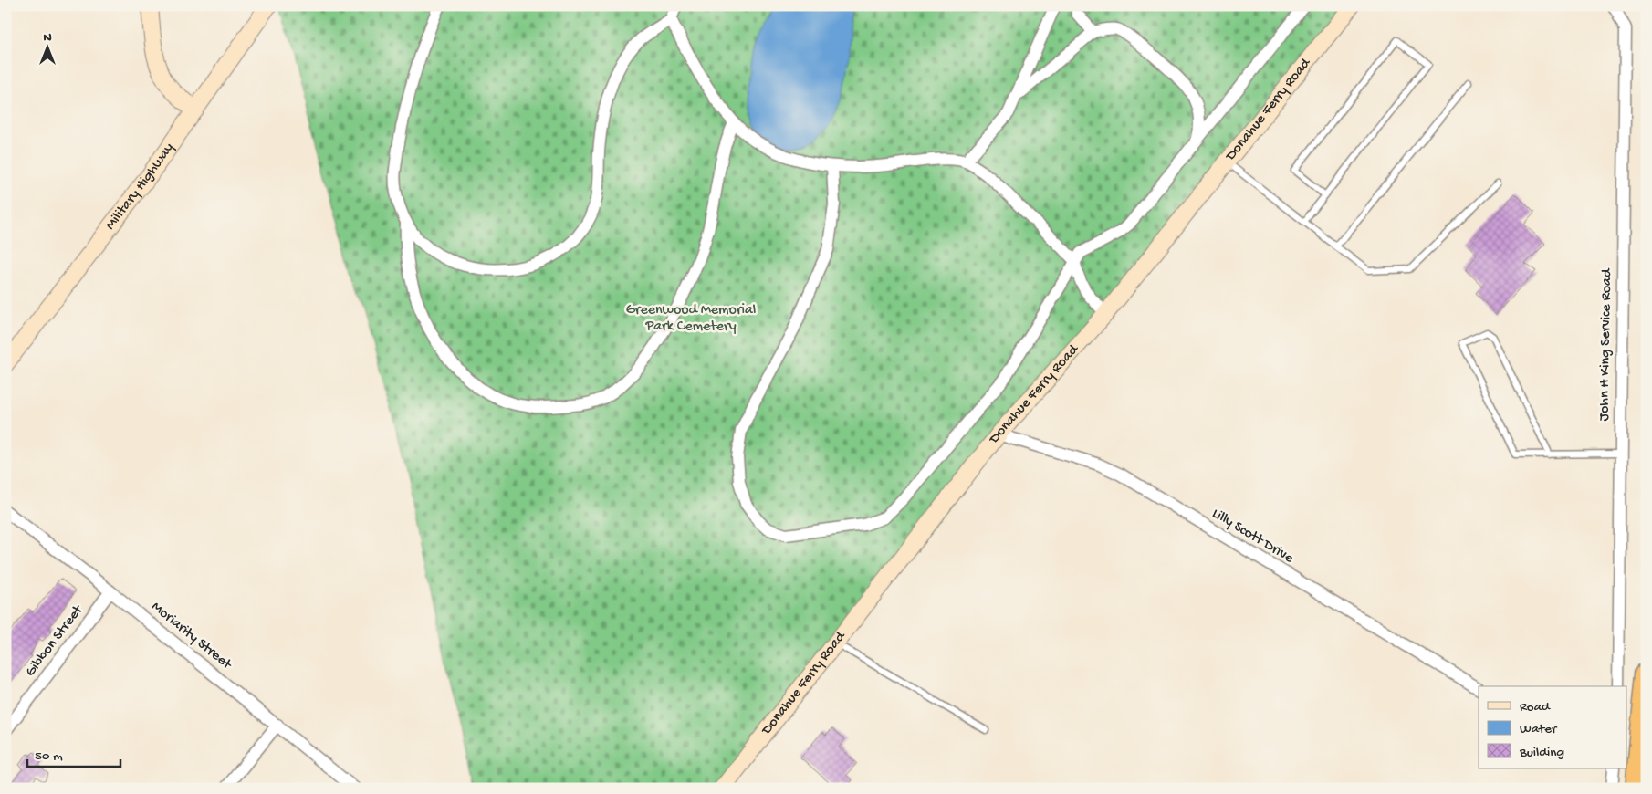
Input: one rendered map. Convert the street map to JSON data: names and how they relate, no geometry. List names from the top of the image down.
{
  "streets": {
    "street": [
      "Donahue Ferry Road",
      "Military Highway",
      "John H King Service Road",
      "Lilly Scott Drive",
      "Moriarity Street",
      "Gibbon Street"
    ]
  },
  "crossings": [
    ["Donahue Ferry Road", "Lilly Scott Drive"],
    ["Moriarity Street", "Gibbon Street"]
  ],
  "parks": ["Greenwood Memorial Park Cemetery"],
  "legend": ["Road", "Water", "Building"],
  "scale_bar": "50 m",
  "north": "top"
}
